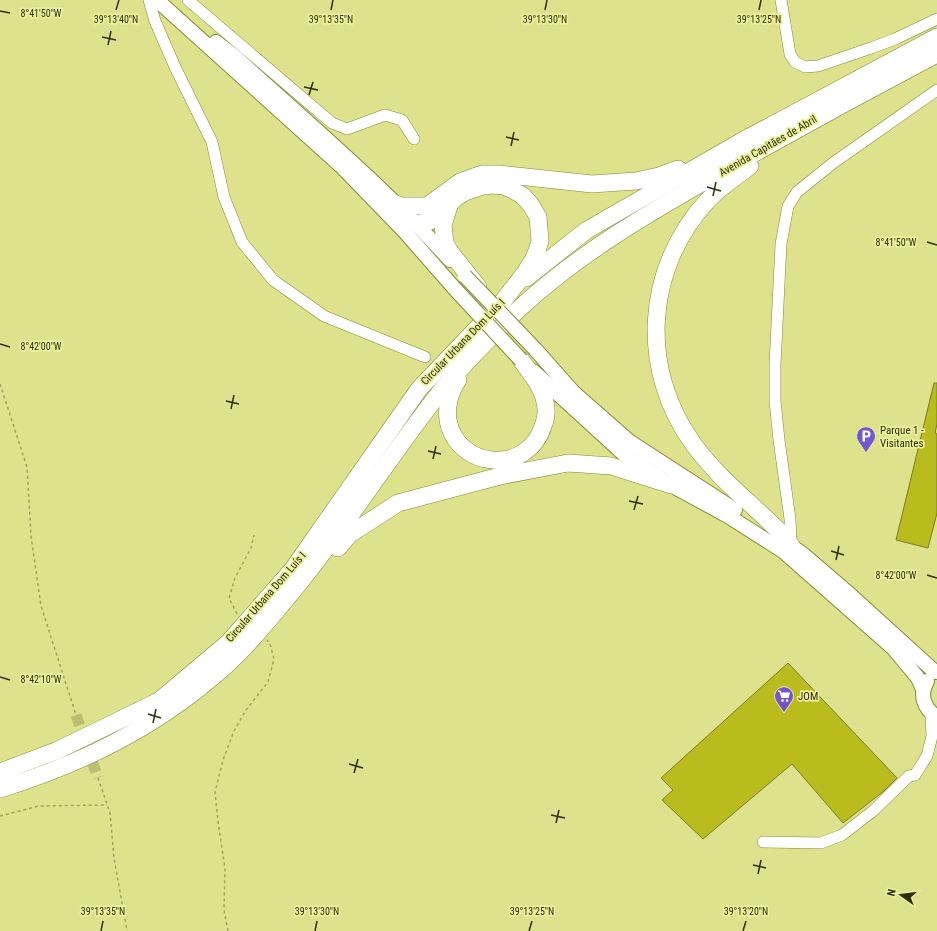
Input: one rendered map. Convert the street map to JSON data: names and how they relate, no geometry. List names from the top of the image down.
{
  "streets": {
    "highway": ["Avenida Capitães de Abril", "Circular Urbana Dom Luís I"]
  },
  "crossings": [
    ["Avenida Capitães de Abril", "Circular Urbana Dom Luís I"]
  ],
  "places": {
    "parking": ["Parque 1 - Visitantes"],
    "supermarket": ["JOM"]
  },
  "north": "left",
  "coordinates": [
    "8°41'50\"W",
    "39°13'40\"N",
    "39°13'35\"N",
    "39°13'30\"N",
    "39°13'25\"N",
    "8°42'00\"W",
    "8°42'10\"W",
    "39°13'20\"N"
  ]
}
